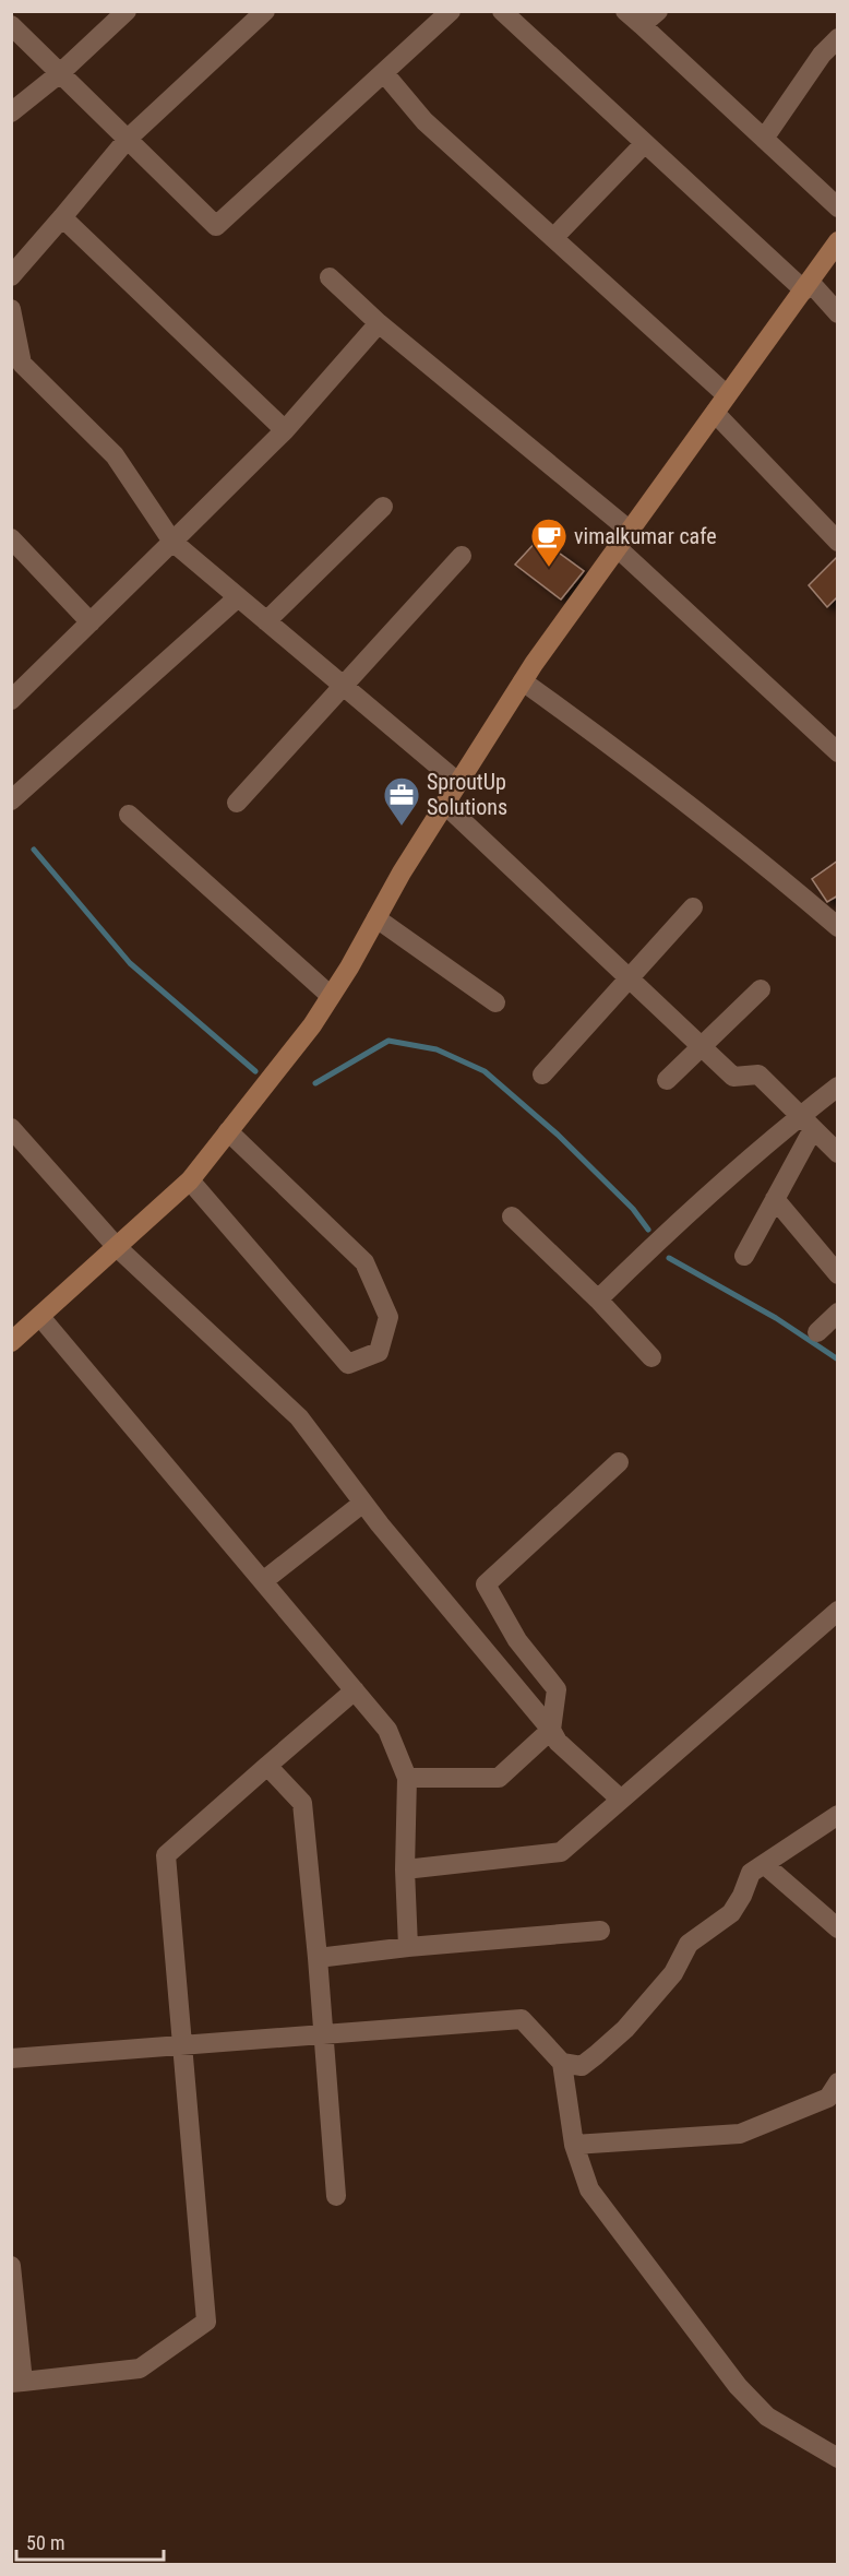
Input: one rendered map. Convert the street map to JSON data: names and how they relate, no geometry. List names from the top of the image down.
{
  "places": {
    "cafe": ["vimalkumar cafe"],
    "office": ["SproutUp Solutions"]
  },
  "scale_bar": "50 m"
}
